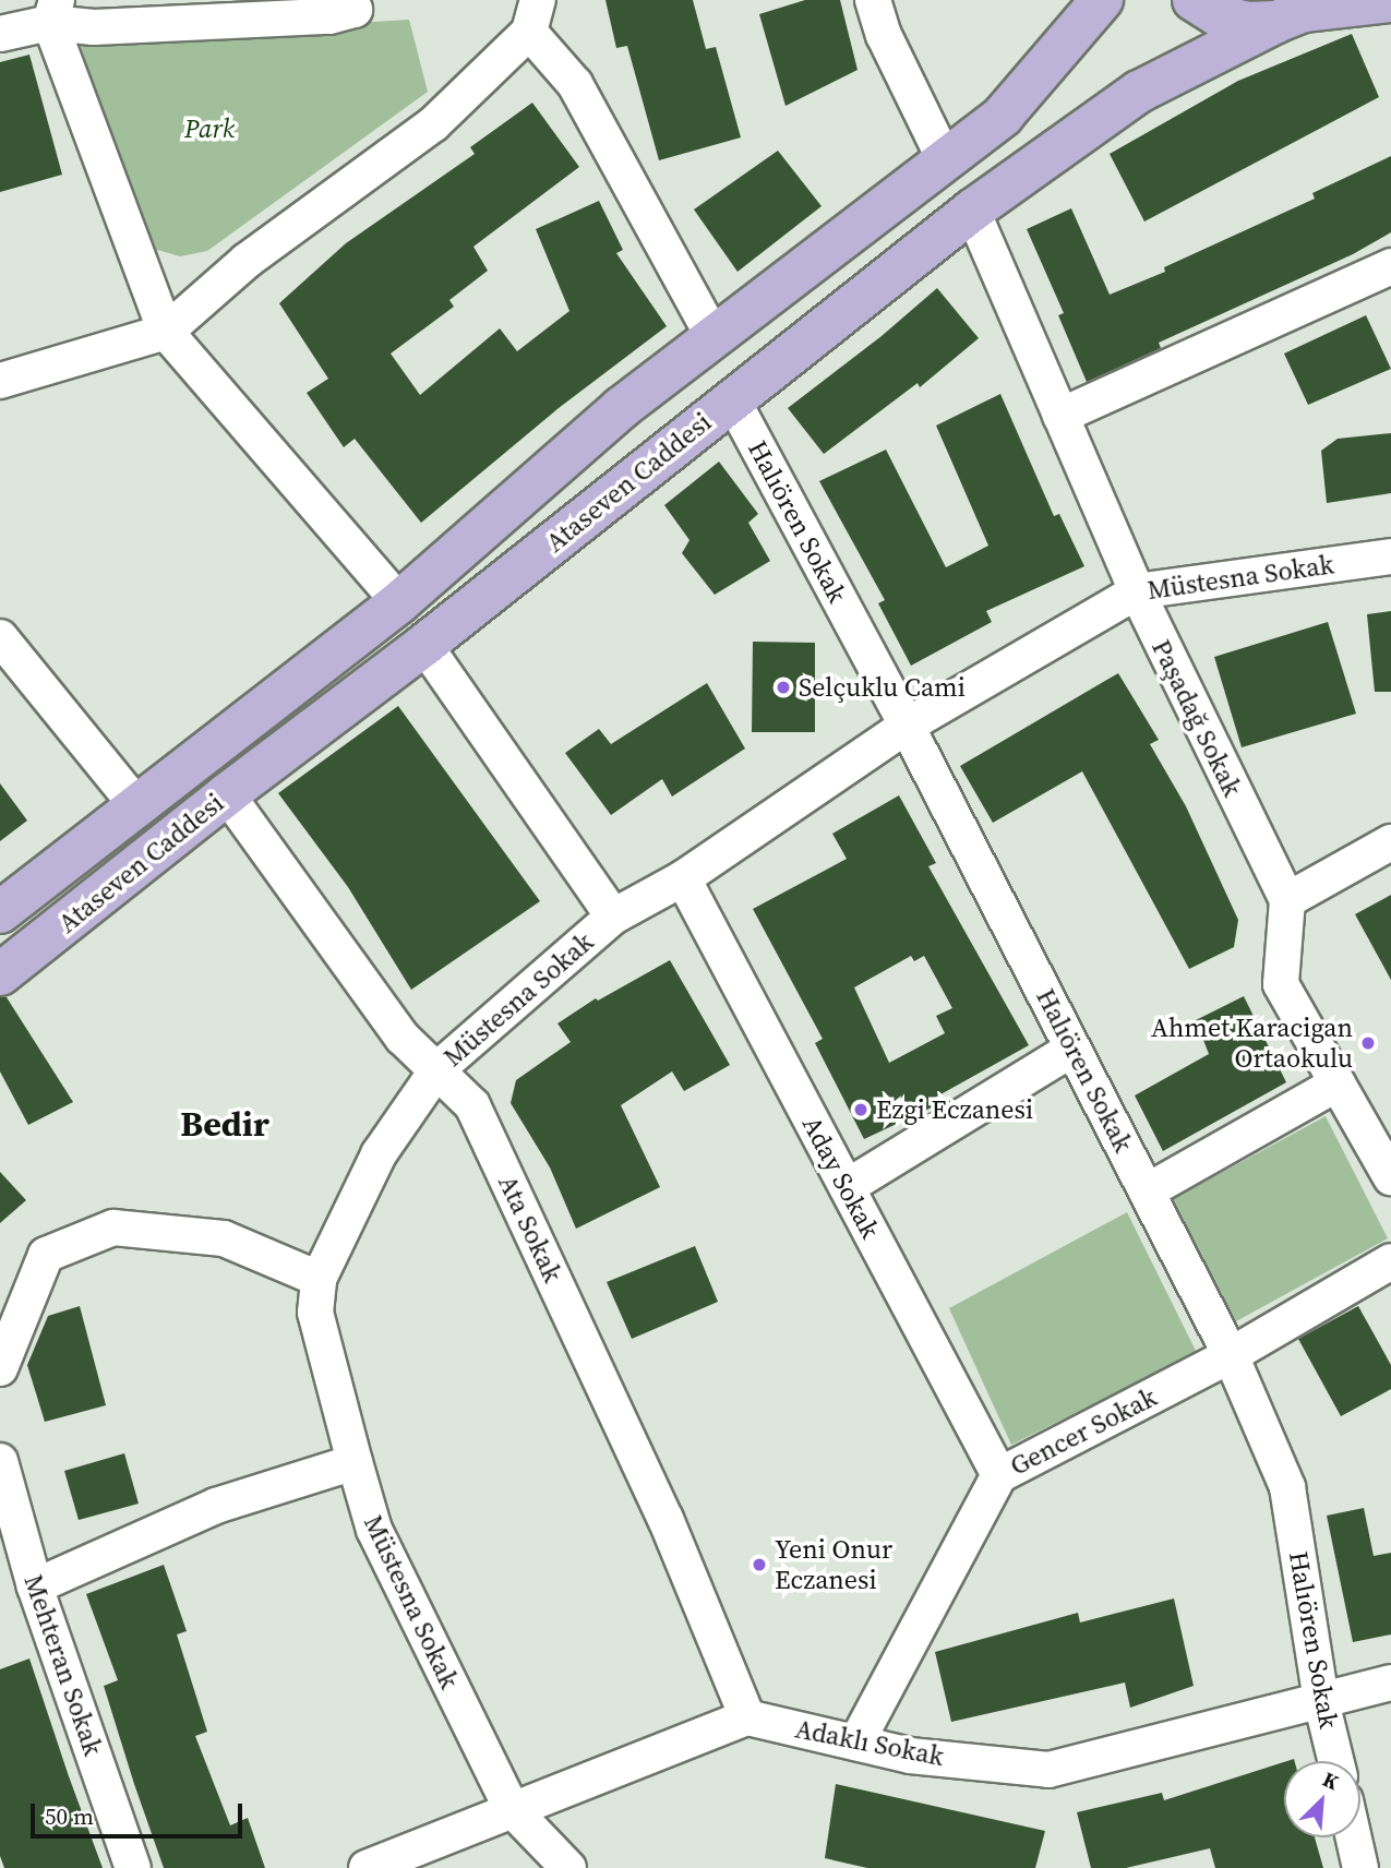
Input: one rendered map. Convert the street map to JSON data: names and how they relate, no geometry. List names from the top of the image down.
{
  "streets": {
    "main road": ["Ataseven Caddesi"],
    "street": [
      "Halıören Sokak",
      "Müstesna Sokak",
      "Paşadağ Sokak",
      "Aday Sokak",
      "Ata Sokak",
      "Gencer Sokak",
      "Mehteran Sokak",
      "Adaklı Sokak"
    ]
  },
  "crossings": [
    ["Ataseven Caddesi", "Halıören Sokak"],
    ["Ataseven Caddesi", "Paşadağ Sokak"],
    ["Ataseven Caddesi", "Ata Sokak"],
    ["Halıören Sokak", "Müstesna Sokak"],
    ["Halıören Sokak", "Gencer Sokak"],
    ["Halıören Sokak", "Adaklı Sokak"],
    ["Müstesna Sokak", "Paşadağ Sokak"],
    ["Müstesna Sokak", "Aday Sokak"],
    ["Müstesna Sokak", "Ata Sokak"],
    ["Aday Sokak", "Gencer Sokak"],
    ["Ata Sokak", "Adaklı Sokak"],
    ["Gencer Sokak", "Adaklı Sokak"]
  ],
  "districts": ["Bedir"],
  "parks": ["Park"],
  "places": [
    "Selçuklu Cami",
    "Ahmet Karacigan Ortaokulu",
    "Ezgi Eczanesi",
    "Yeni Onur Eczanesi"
  ],
  "scale_bar": "50 m",
  "north": "top right"
}
